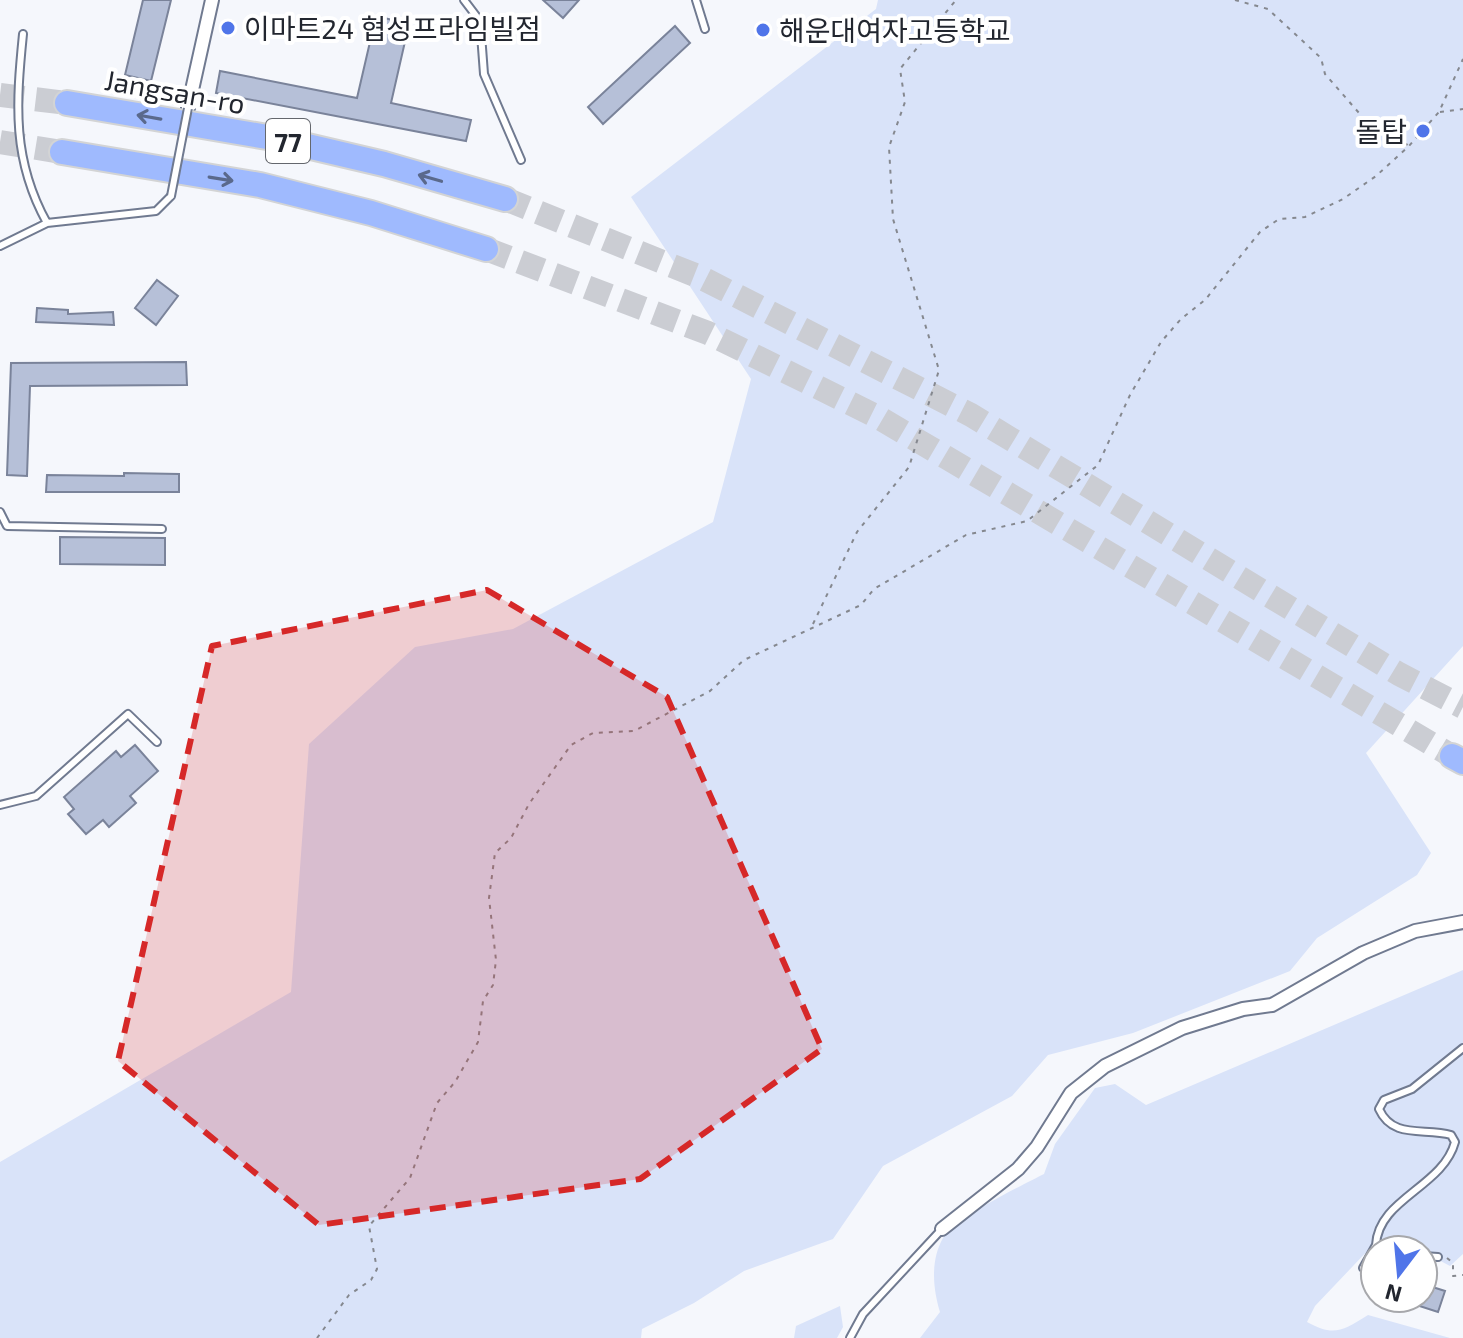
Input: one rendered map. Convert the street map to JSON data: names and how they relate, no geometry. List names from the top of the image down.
{
  "streets": {
    "highway": ["Jangsan-ro", "77"]
  },
  "places": ["이마트24 협성프라임빌점", "해운대여자고등학교", "돌탑"],
  "north": "bottom"
}
